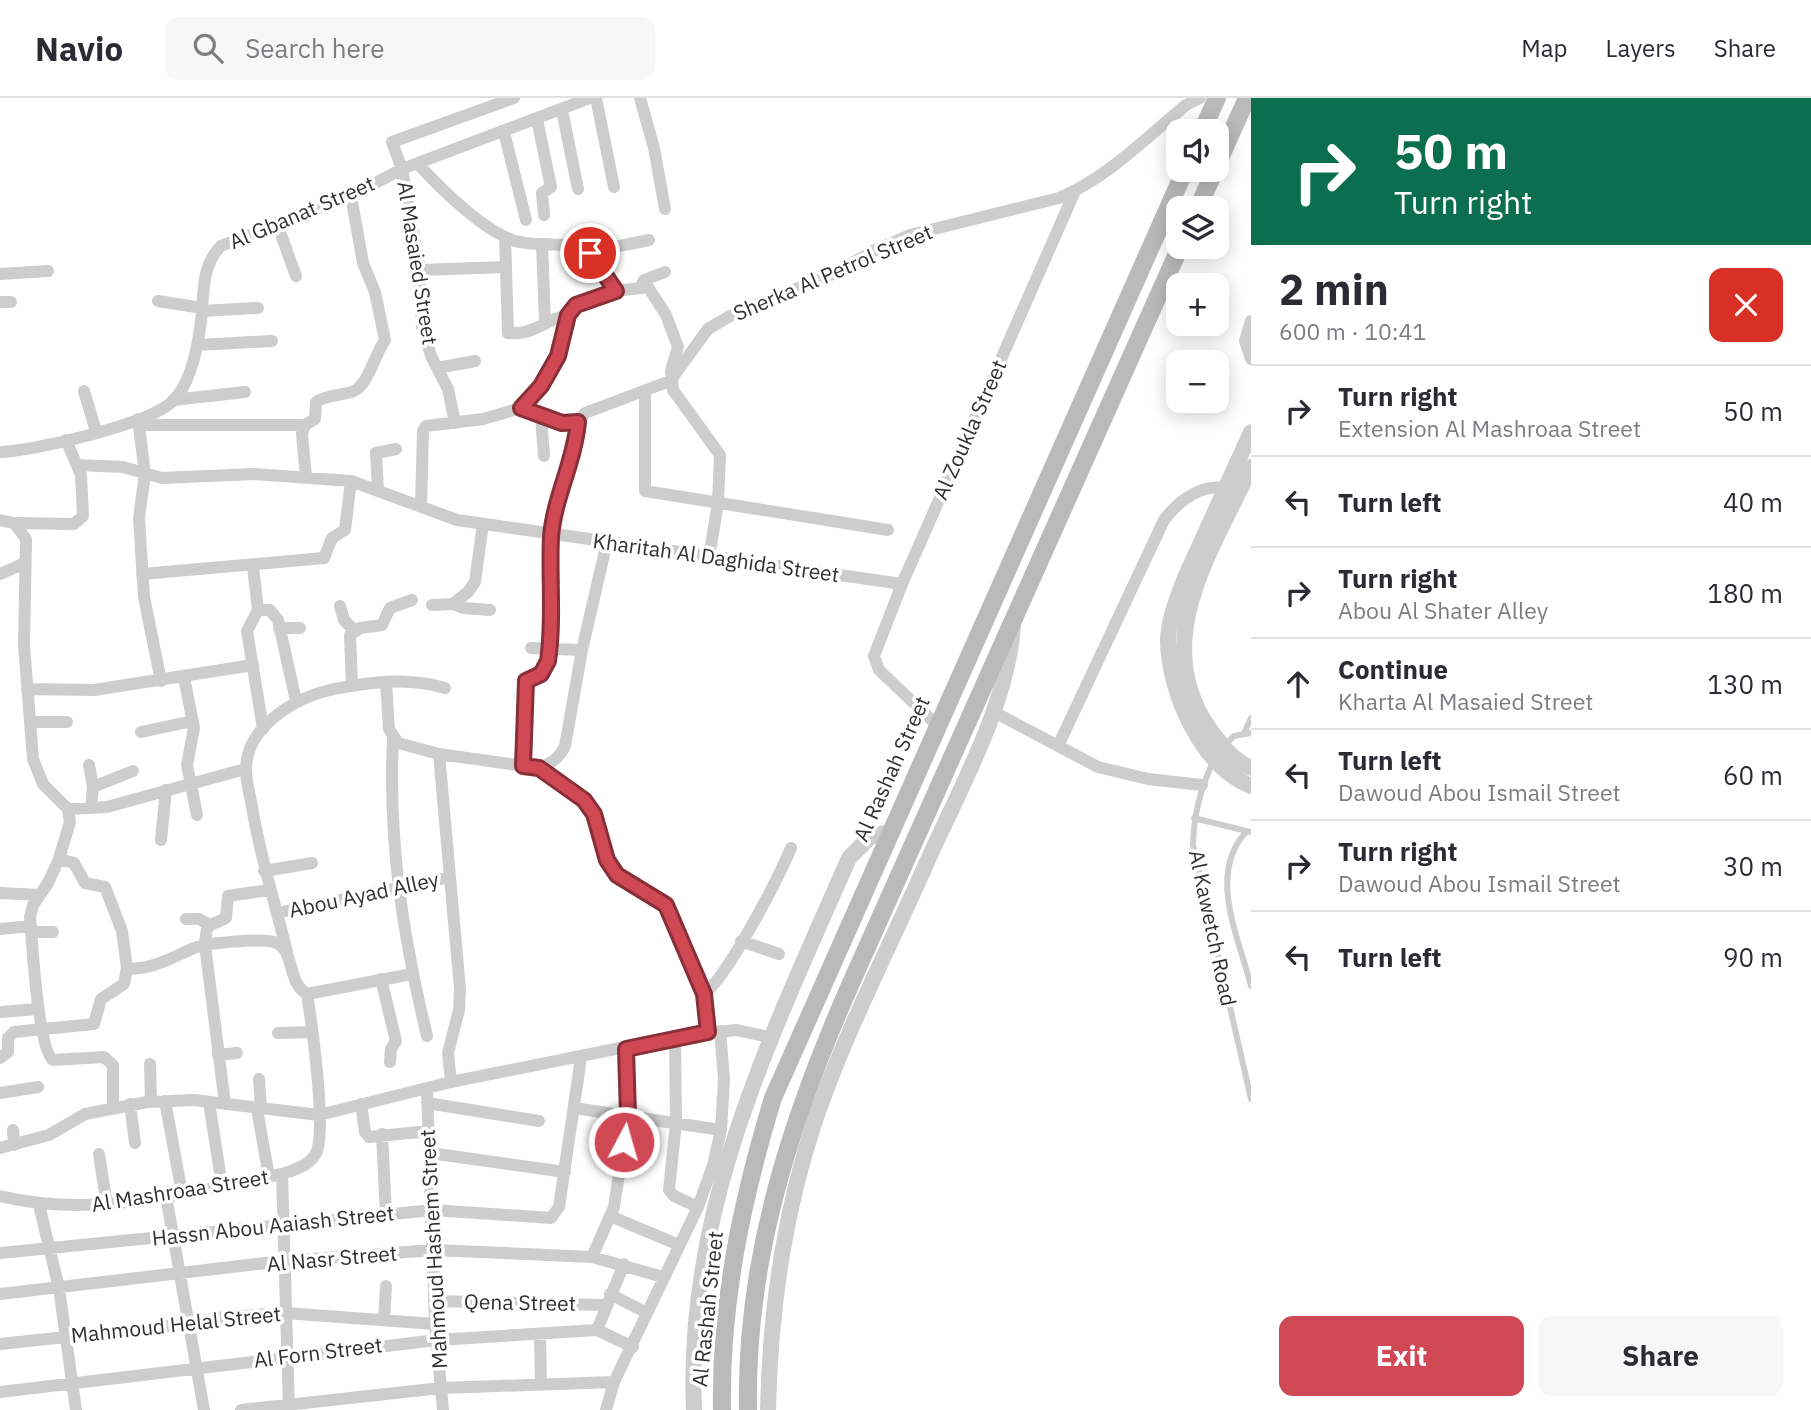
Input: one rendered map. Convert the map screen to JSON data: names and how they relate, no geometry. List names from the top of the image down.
{
  "streets": {
    "main road": ["Al Rashah Street"],
    "street": [
      "Al Gbanat Street",
      "Al Masaied Street",
      "Sherka Al Petrol Street",
      "Al Zoukla Street",
      "Kharitah Al Daghida Street",
      "Abou Ayad Alley",
      "Al Mashroaa Street",
      "Hassn Abou Aaiash Street",
      "Mahmoud Hashem Street",
      "Al Nasr Street",
      "Qena Street",
      "Mahmoud Helal Street",
      "Al Forn Street"
    ],
    "lane": ["Al Kawetch Road"]
  },
  "crossings": [
    ["Al Gbanat Street", "Al Masaied Street"],
    ["Sherka Al Petrol Street", "Al Zoukla Street"],
    ["Al Zoukla Street", "Kharitah Al Daghida Street"],
    ["Al Zoukla Street", "Al Rashah Street"],
    ["Hassn Abou Aaiash Street", "Mahmoud Hashem Street"],
    ["Mahmoud Hashem Street", "Al Nasr Street"],
    ["Mahmoud Hashem Street", "Qena Street"],
    ["Mahmoud Hashem Street", "Mahmoud Helal Street"],
    ["Mahmoud Hashem Street", "Al Forn Street"]
  ],
  "page": {
    "header": "Navio",
    "search": "Search here",
    "nav": ["Map", "Layers", "Share"],
    "turn": ["50 m", "Turn right"],
    "map_buttons": ["+", "−"],
    "heading": ["2 min", "600 m · 10:41"],
    "list": [
      {
        "name": "Turn right",
        "note": "Extension Al Mashroaa Street",
        "value": "50 m"
      },
      {
        "name": "Turn left",
        "value": "40 m"
      },
      {
        "name": "Turn right",
        "note": "Abou Al Shater Alley",
        "value": "180 m"
      },
      {
        "name": "Continue",
        "note": "Kharta Al Masaied Street",
        "value": "130 m"
      },
      {
        "name": "Turn left",
        "note": "Dawoud Abou Ismail Street",
        "value": "60 m"
      },
      {
        "name": "Turn right",
        "note": "Dawoud Abou Ismail Street",
        "value": "30 m"
      },
      {
        "name": "Turn left",
        "value": "90 m"
      }
    ],
    "buttons": ["Exit", "Share"]
  }
}
